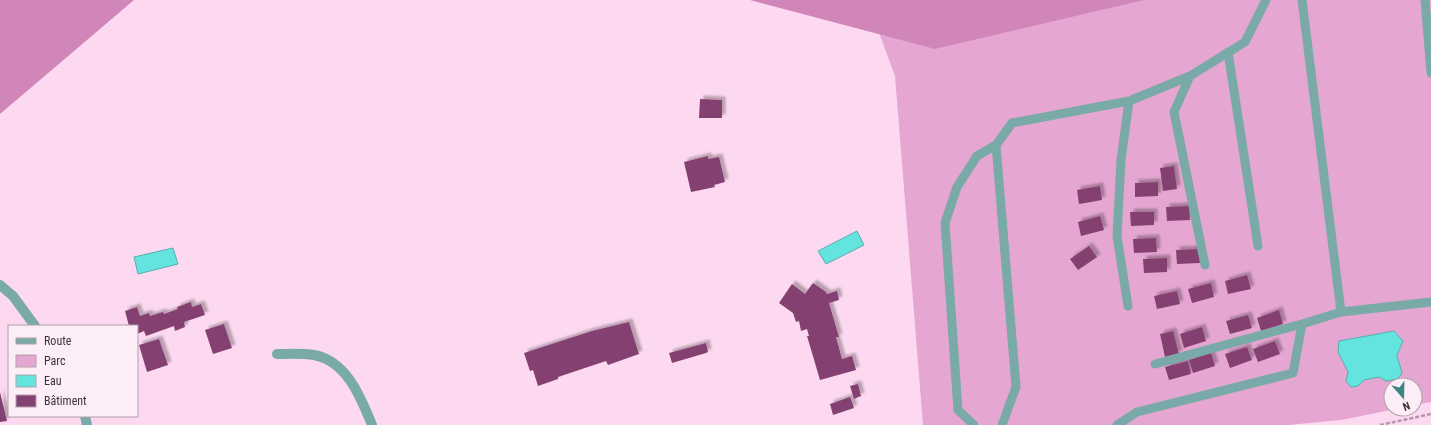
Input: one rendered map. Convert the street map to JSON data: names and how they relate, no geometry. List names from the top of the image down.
{
  "legend": [
    "Route",
    "Parc",
    "Eau",
    "Bâtiment"
  ],
  "north": "bottom"
}
